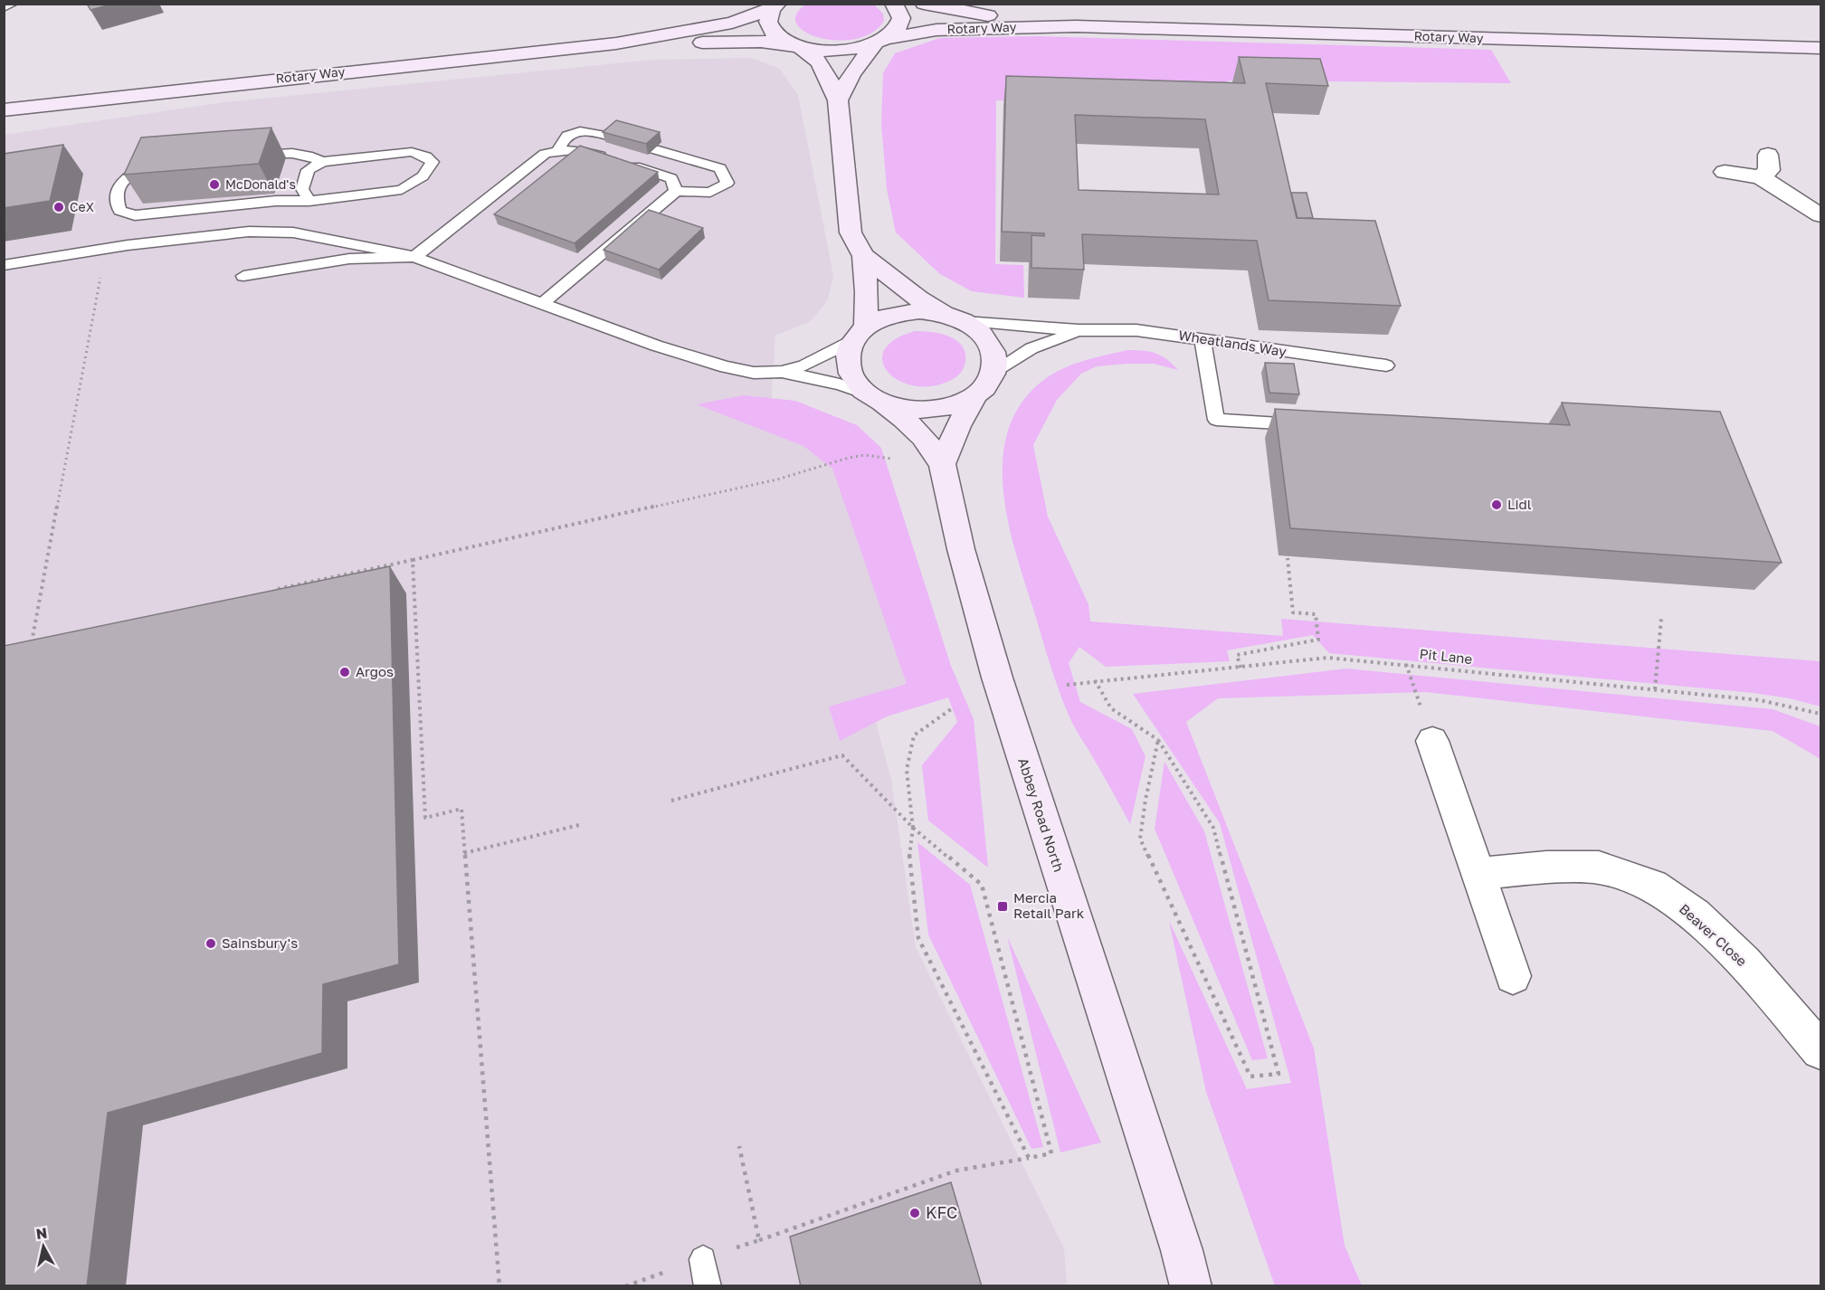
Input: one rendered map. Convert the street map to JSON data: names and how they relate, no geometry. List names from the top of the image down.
{
  "streets": {
    "street": ["Rotary Way", "Abbey Road North", "Beaver Close"],
    "lane": ["Wheatlands Way"],
    "path": ["Pit Lane"]
  },
  "crossings": [
    ["Wheatlands Way", "Abbey Road North"]
  ],
  "places": {
    "other": [
      "McDonald's",
      "CeX",
      "Lidl",
      "Argos",
      "Sainsbury's",
      "KFC"
    ],
    "transit": ["Mercia Retail Park"]
  },
  "north": "top"
}
